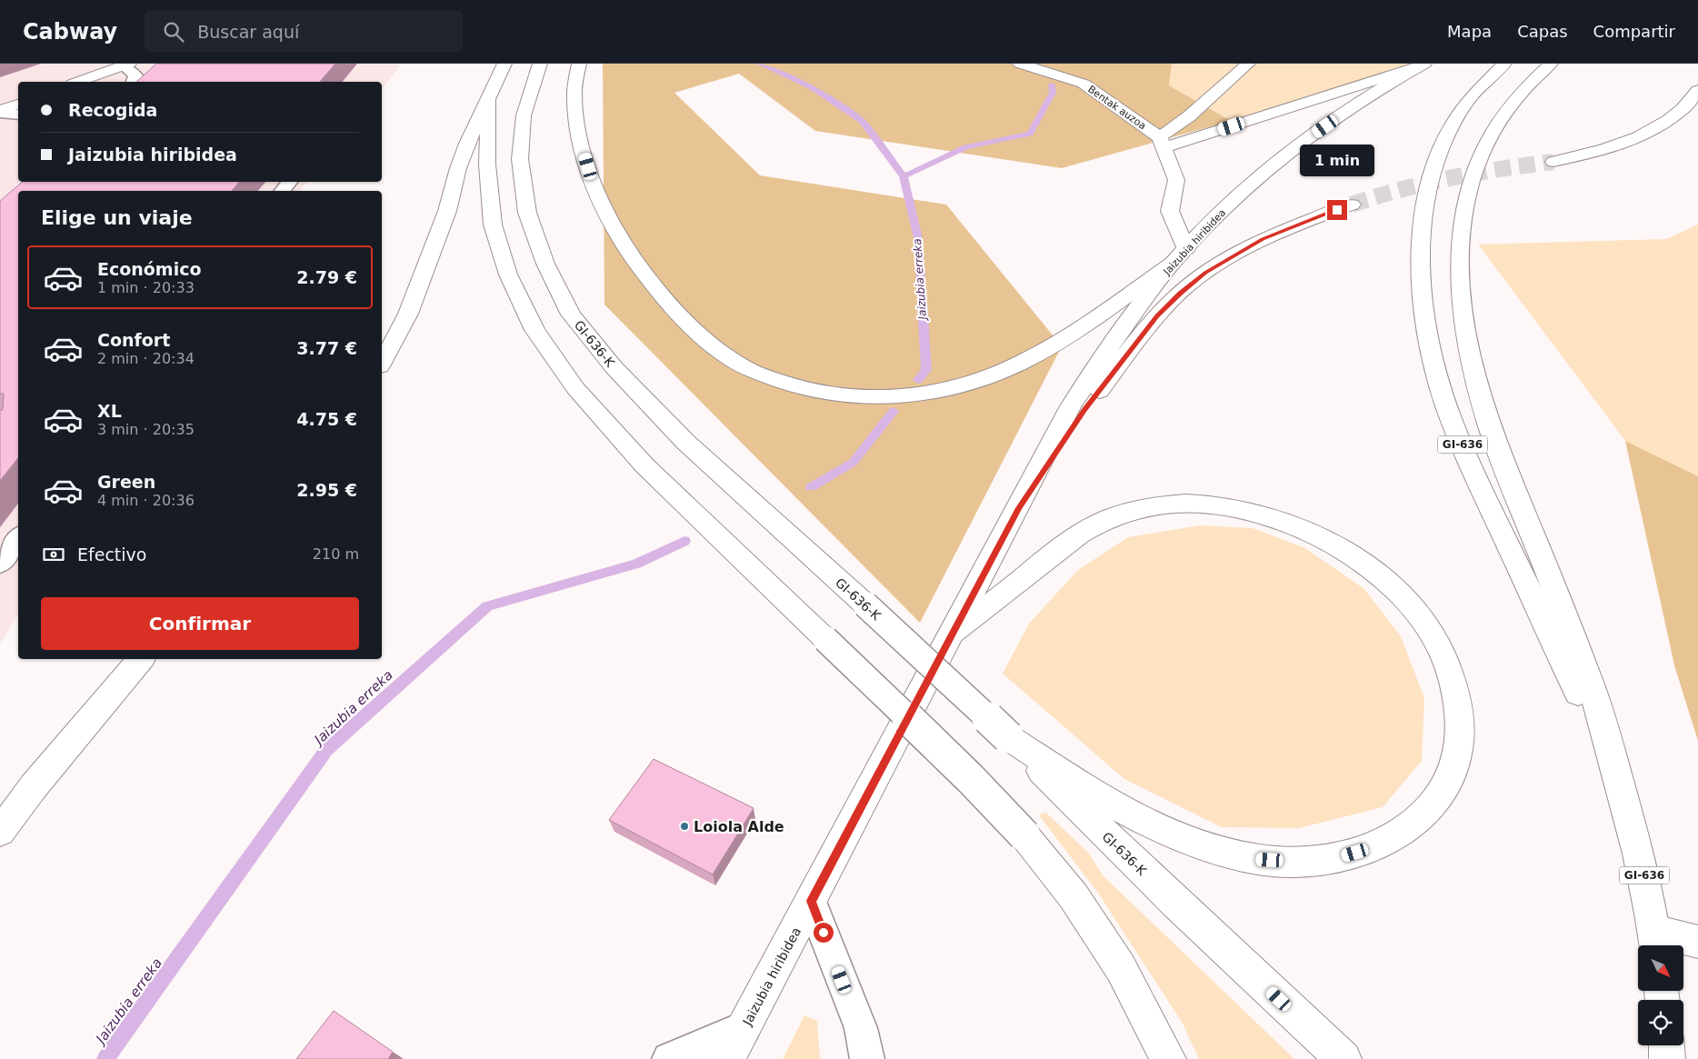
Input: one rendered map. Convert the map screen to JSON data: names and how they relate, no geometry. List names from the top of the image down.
{
  "streets": {
    "main road": [
      "Bentak auzoa",
      "Jaizubia hiribidea",
      "GI-636-K",
      "GI-636"
    ]
  },
  "water": ["Jaizubia erreka"],
  "places": ["Loiola Alde"],
  "north": "bottom right",
  "page": {
    "header": "Cabway",
    "search": "Buscar aquí",
    "nav": ["Mapa", "Capas", "Compartir"],
    "banner": ["Recogida", "Jaizubia hiribidea"],
    "bubble": "1 min",
    "heading": "Elige un viaje",
    "list": [
      {
        "name": "Económico",
        "note": "1 min · 20:33",
        "value": "2.79 €"
      },
      {
        "name": "Confort",
        "note": "2 min · 20:34",
        "value": "3.77 €"
      },
      {
        "name": "XL",
        "note": "3 min · 20:35",
        "value": "4.75 €"
      },
      {
        "name": "Green",
        "note": "4 min · 20:36",
        "value": "2.95 €"
      }
    ],
    "pay": ["Efectivo", "210 m"],
    "buttons": "Confirmar"
  }
}
